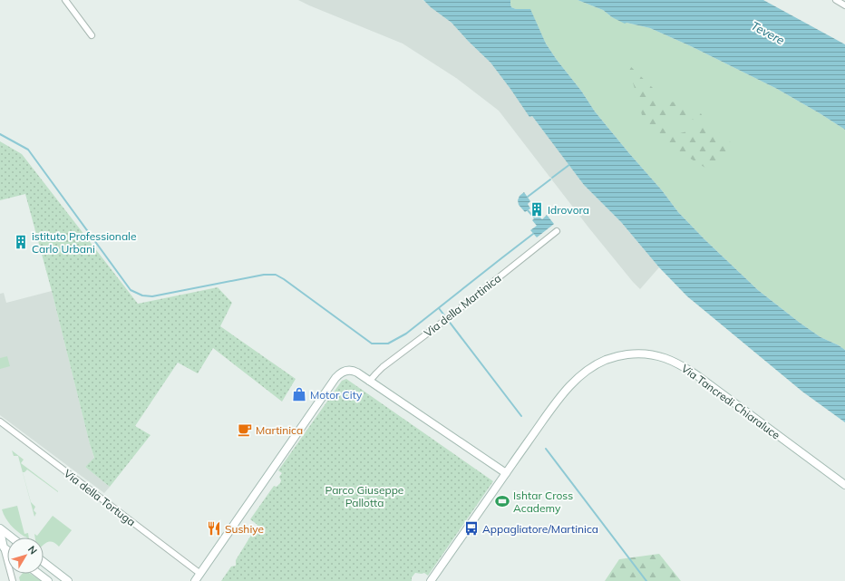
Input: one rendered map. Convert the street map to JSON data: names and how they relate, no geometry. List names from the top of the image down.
{
  "streets": {
    "street": ["Via della Martinica", "Via Tancredi Chiaraluce", "Via della Tortuga"]
  },
  "water": ["Tevere"],
  "parks": ["Parco Giuseppe Pallotta"],
  "places": {
    "building": ["Idrovora", "istituto Professionale Carlo Urbani"],
    "shop": ["Motor City"],
    "cafe": ["Martinica"],
    "sports": ["Ishtar Cross Academy"],
    "restaurant": ["Sushiye"],
    "bus stop": ["Appagliatore/Martinica"]
  },
  "north": "top right"
}
